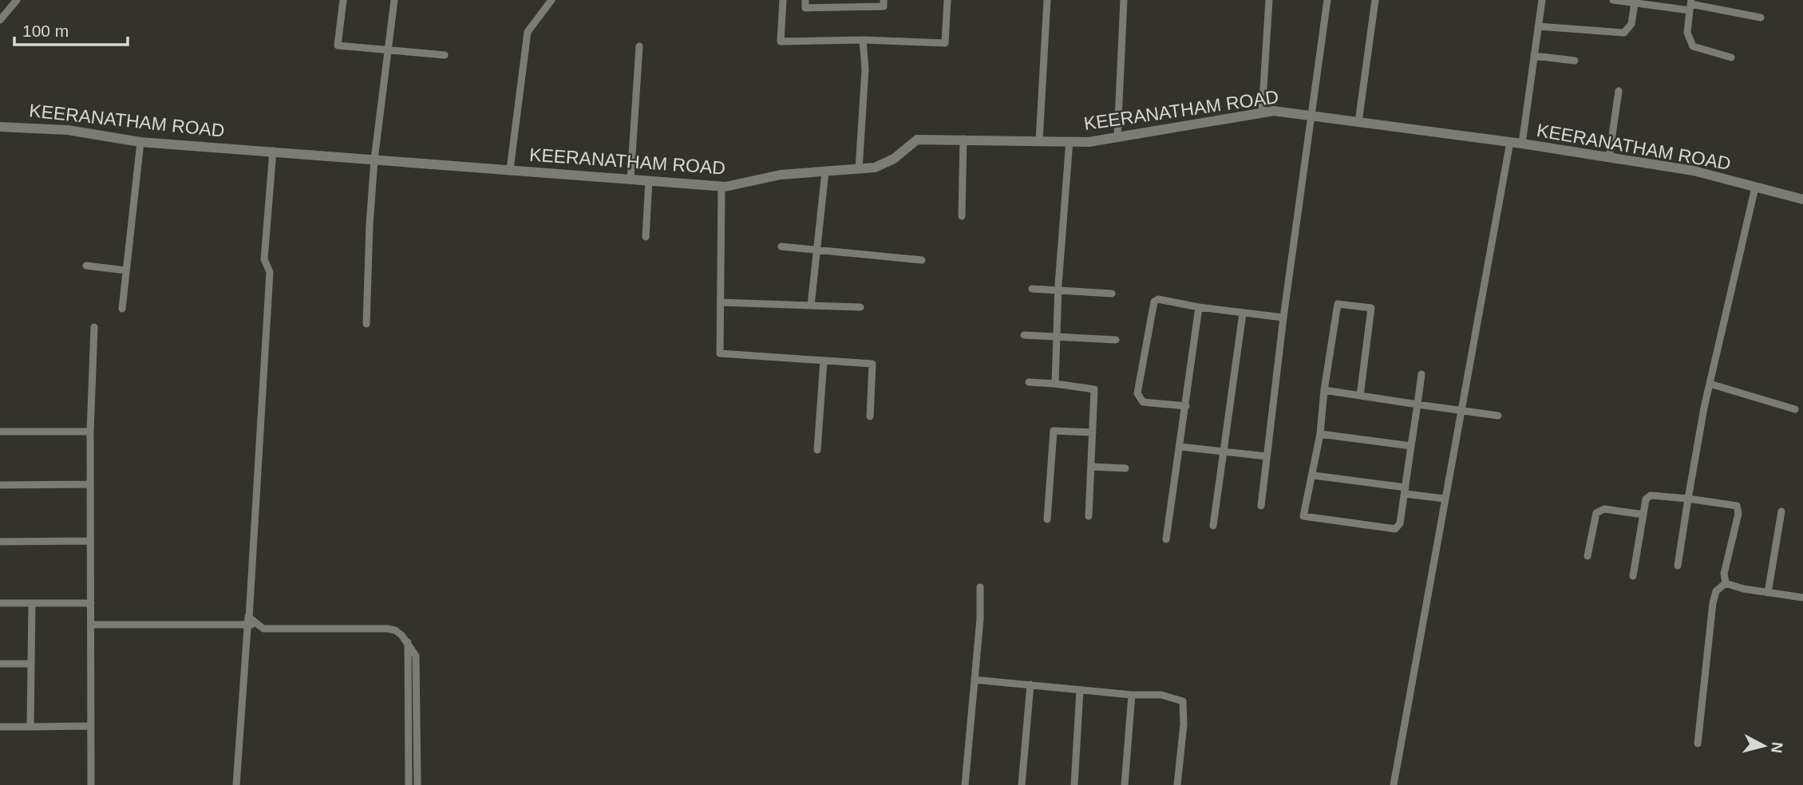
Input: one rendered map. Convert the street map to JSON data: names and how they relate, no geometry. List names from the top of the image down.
{
  "streets": {
    "street": ["KEERANATHAM ROAD"]
  },
  "scale_bar": "100 m",
  "north": "right"
}
